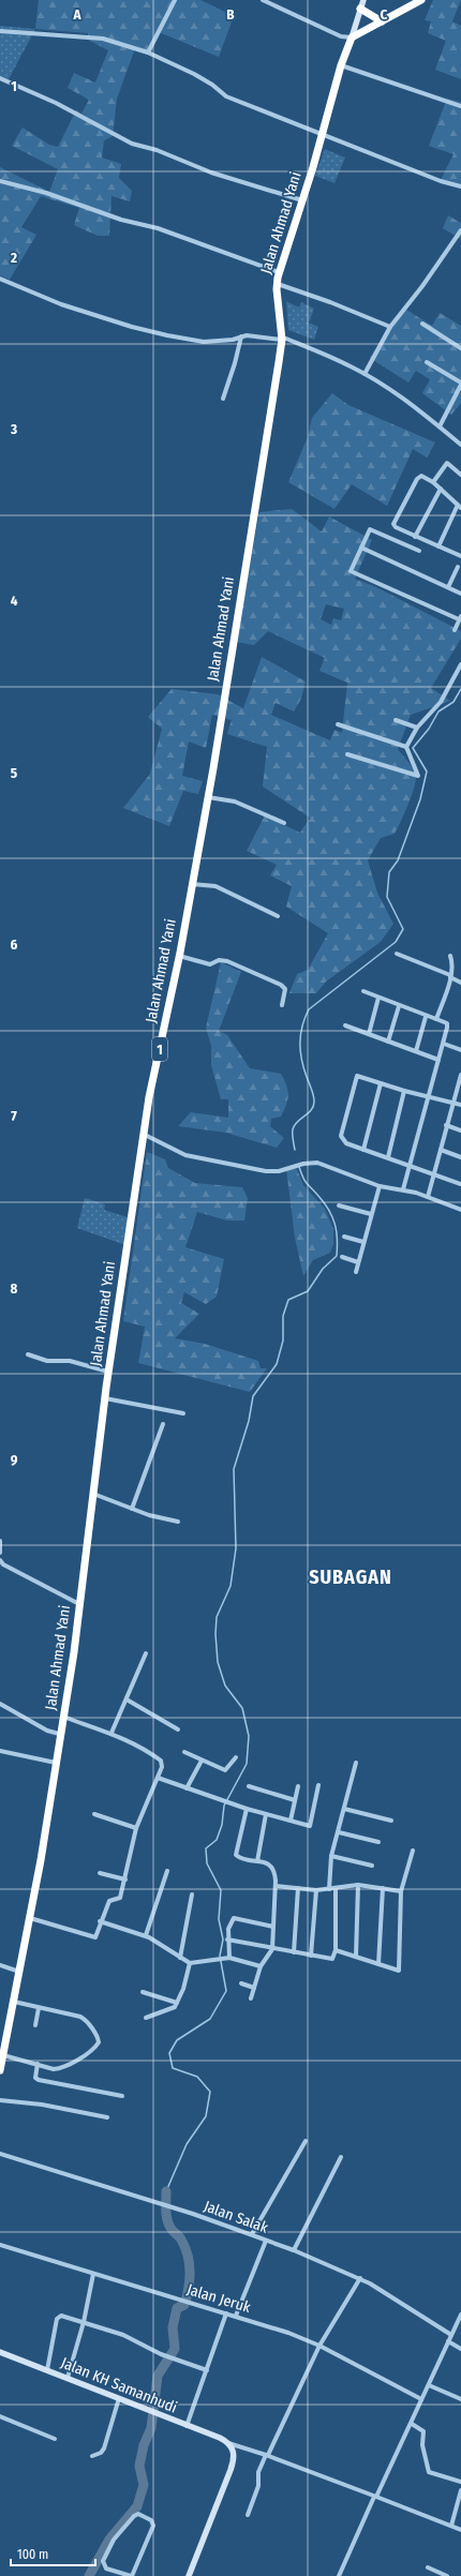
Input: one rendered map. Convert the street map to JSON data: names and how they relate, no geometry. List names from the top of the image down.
{
  "streets": {
    "highway": ["Jalan Ahmad Yani", "1"],
    "main road": ["Jalan KH Samanhudi"],
    "street": ["Jalan Salak", "Jalan Jeruk"]
  },
  "districts": ["SUBAGAN"],
  "scale_bar": "100 m",
  "grid": {
    "columns": ["A", "B", "C"],
    "rows": [
      "1",
      "2",
      "3",
      "4",
      "5",
      "6",
      "7",
      "8",
      "9"
    ]
  }
}
